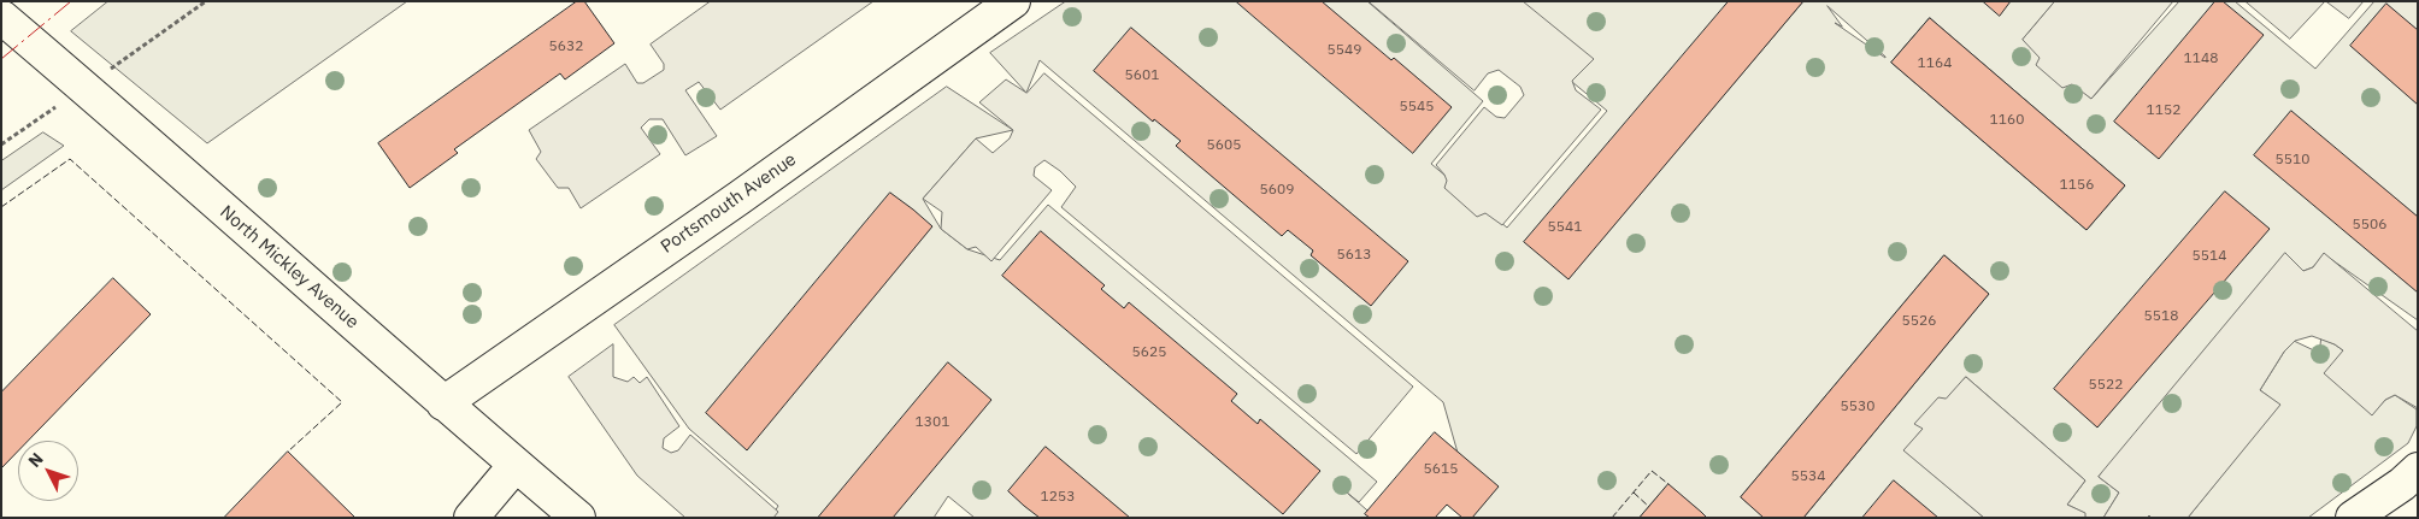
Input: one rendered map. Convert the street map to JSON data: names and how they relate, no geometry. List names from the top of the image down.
{
  "streets": {
    "street": ["Portsmouth Avenue", "North Mickley Avenue"]
  },
  "crossings": [
    ["Portsmouth Avenue", "North Mickley Avenue"]
  ],
  "house_numbers": [
    "5632",
    "5549",
    "1148",
    "1164",
    "5601",
    "5545",
    "1152",
    "1160",
    "5605",
    "5510",
    "1156",
    "5609",
    "5506",
    "5541",
    "5613",
    "5514",
    "5518",
    "5526",
    "5625",
    "5522",
    "5530",
    "1301",
    "5615",
    "5534",
    "1253"
  ],
  "north": "top left"
}
